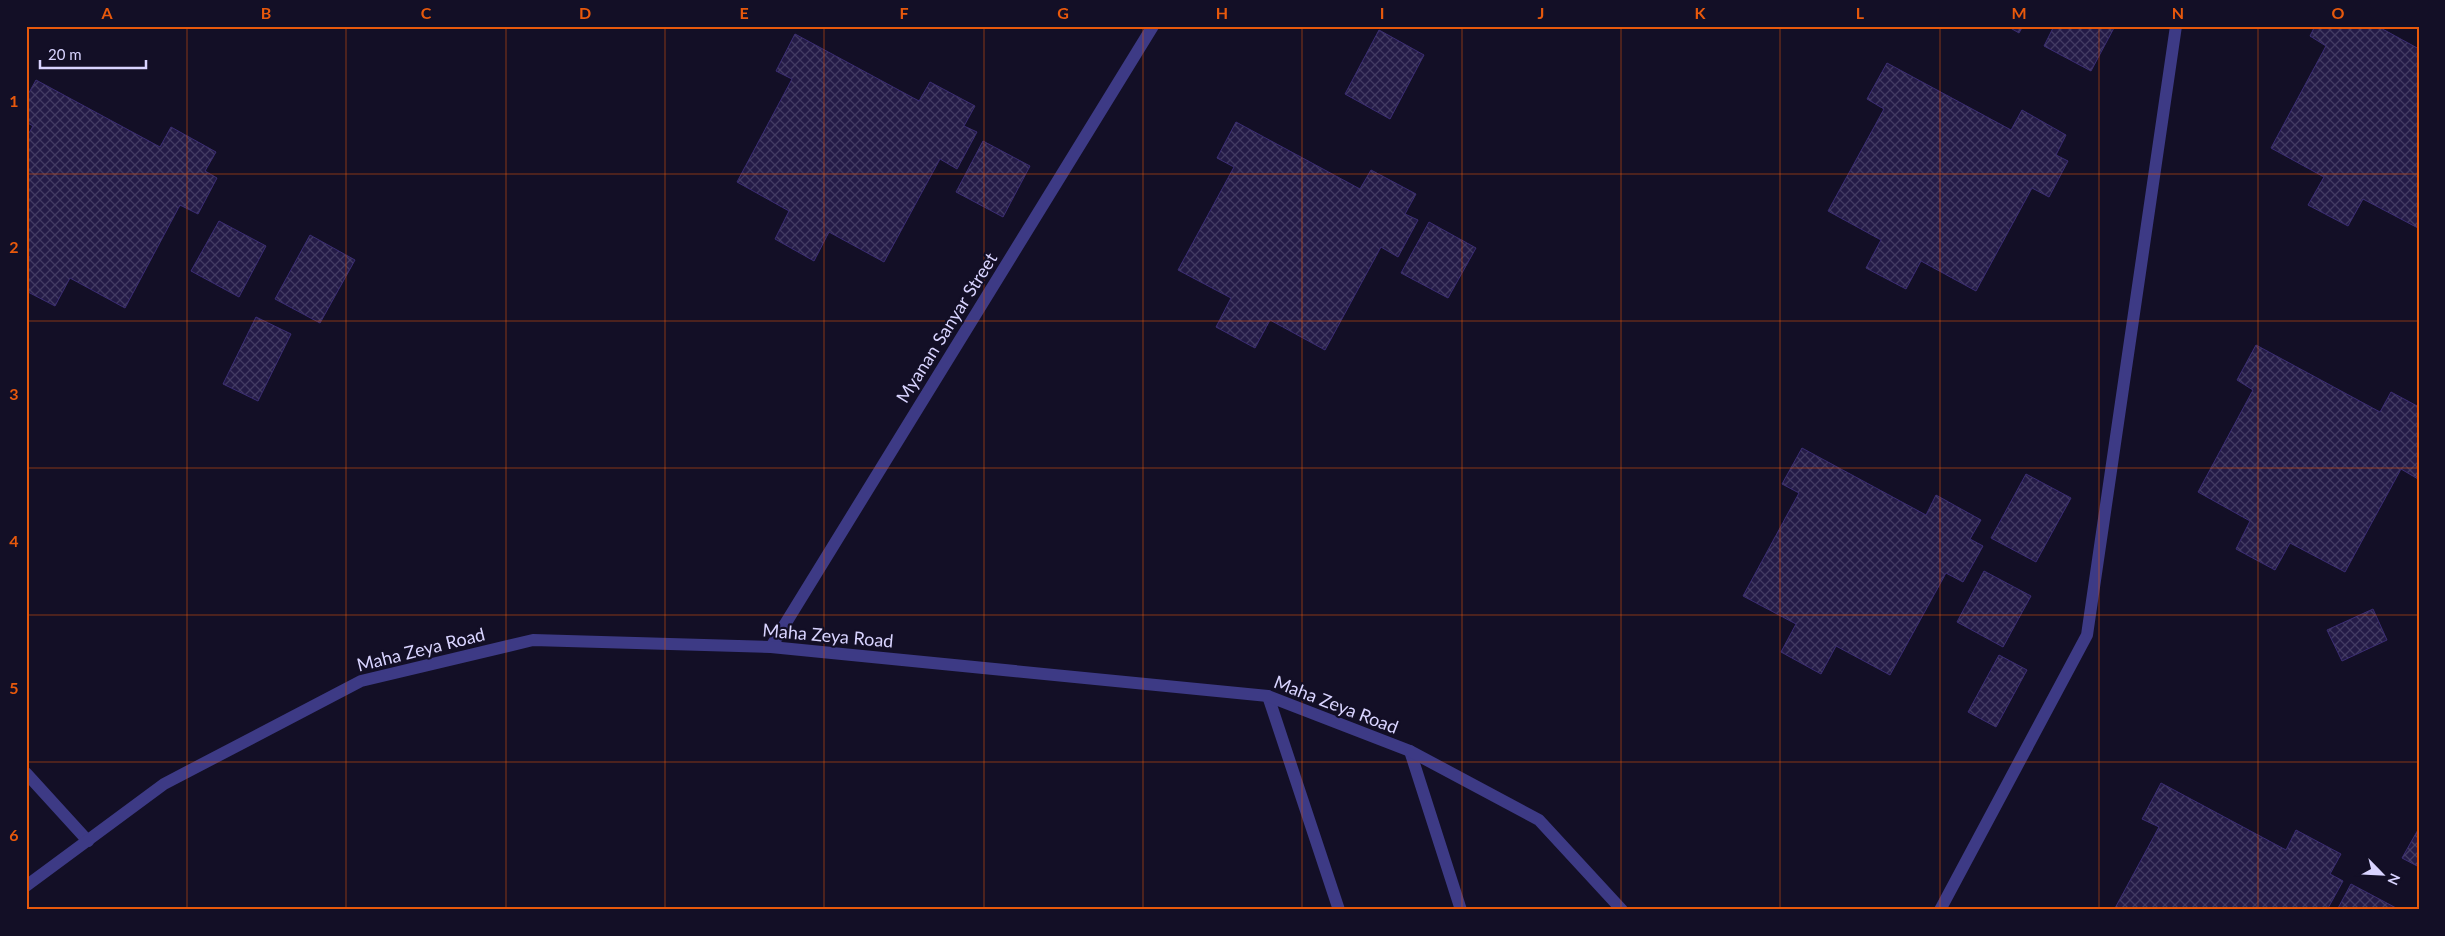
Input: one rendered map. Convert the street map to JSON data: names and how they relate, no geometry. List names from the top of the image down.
{
  "streets": {
    "street": ["Myanan Sanyar Street", "Maha Zeya Road"]
  },
  "crossings": [
    ["Myanan Sanyar Street", "Maha Zeya Road"]
  ],
  "scale_bar": "20 m",
  "north": "bottom right",
  "grid": {
    "columns": [
      "A",
      "B",
      "C",
      "D",
      "E",
      "F",
      "G",
      "H",
      "I",
      "J",
      "K",
      "L",
      "M",
      "N",
      "O"
    ],
    "rows": [
      "1",
      "2",
      "3",
      "4",
      "5",
      "6"
    ]
  }
}
